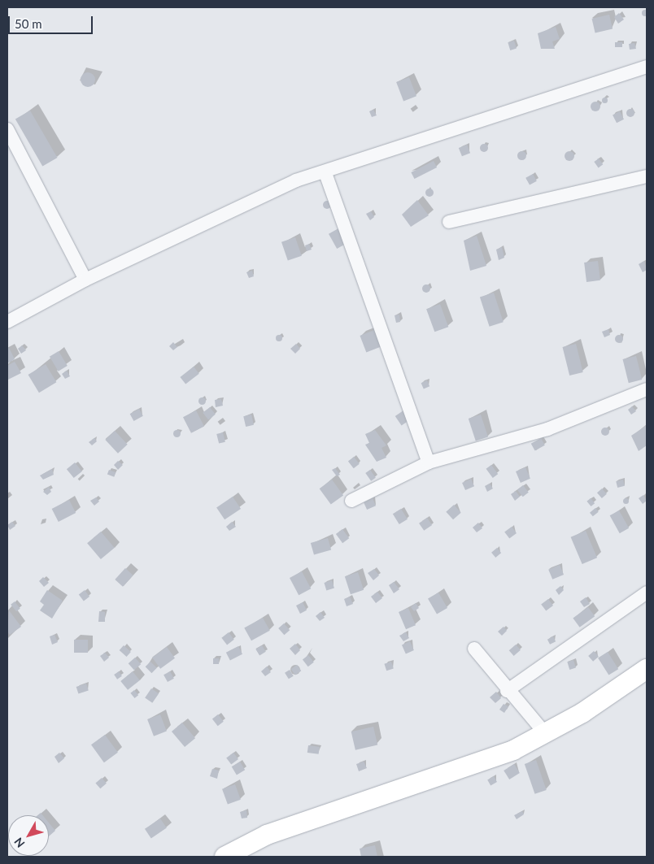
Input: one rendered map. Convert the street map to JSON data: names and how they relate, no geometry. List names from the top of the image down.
{
  "scale_bar": "50 m",
  "north": "bottom left"
}
